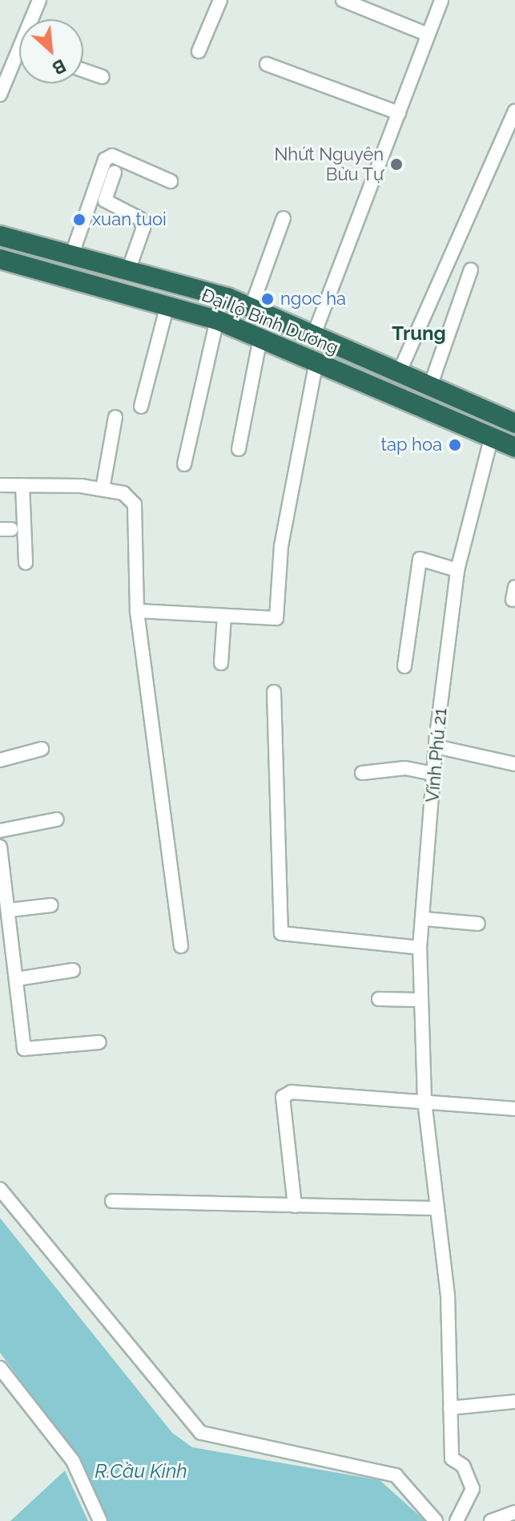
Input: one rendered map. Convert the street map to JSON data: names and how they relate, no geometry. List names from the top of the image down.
{
  "streets": {
    "highway": ["Đại lộ Bình Dương"],
    "street": ["Vĩnh Phú 21"]
  },
  "crossings": [
    ["Đại lộ Bình Dương", "Vĩnh Phú 21"]
  ],
  "districts": ["Trung"],
  "water": ["R.Cầu Kinh"],
  "places": [
    "Nhứt Nguyên Bửu Tự",
    "xuan tuoi",
    "ngoc ha",
    "tap hoa"
  ],
  "north": "bottom right"
}
